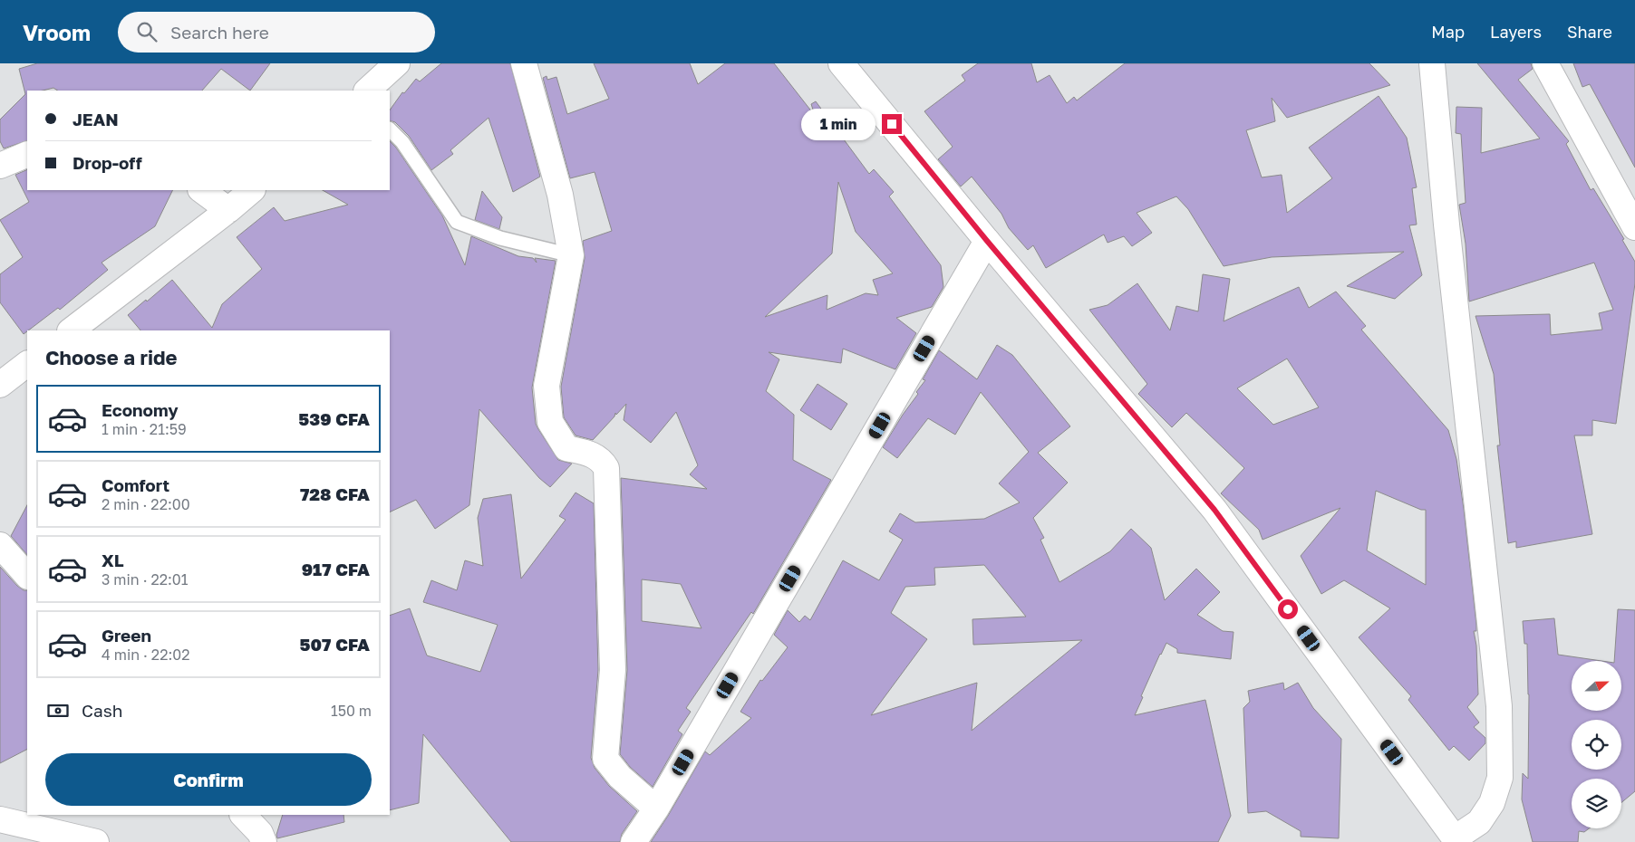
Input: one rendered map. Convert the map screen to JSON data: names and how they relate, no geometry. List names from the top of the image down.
{
  "north": "right",
  "page": {
    "header": "Vroom",
    "search": "Search here",
    "nav": ["Map", "Layers", "Share"],
    "banner": ["JEAN", "Drop-off"],
    "bubble": "1 min",
    "heading": "Choose a ride",
    "list": [
      {
        "name": "Economy",
        "note": "1 min · 21:59",
        "value": "539 CFA"
      },
      {
        "name": "Comfort",
        "note": "2 min · 22:00",
        "value": "728 CFA"
      },
      {
        "name": "XL",
        "note": "3 min · 22:01",
        "value": "917 CFA"
      },
      {
        "name": "Green",
        "note": "4 min · 22:02",
        "value": "507 CFA"
      }
    ],
    "pay": ["Cash", "150 m"],
    "buttons": "Confirm"
  }
}
